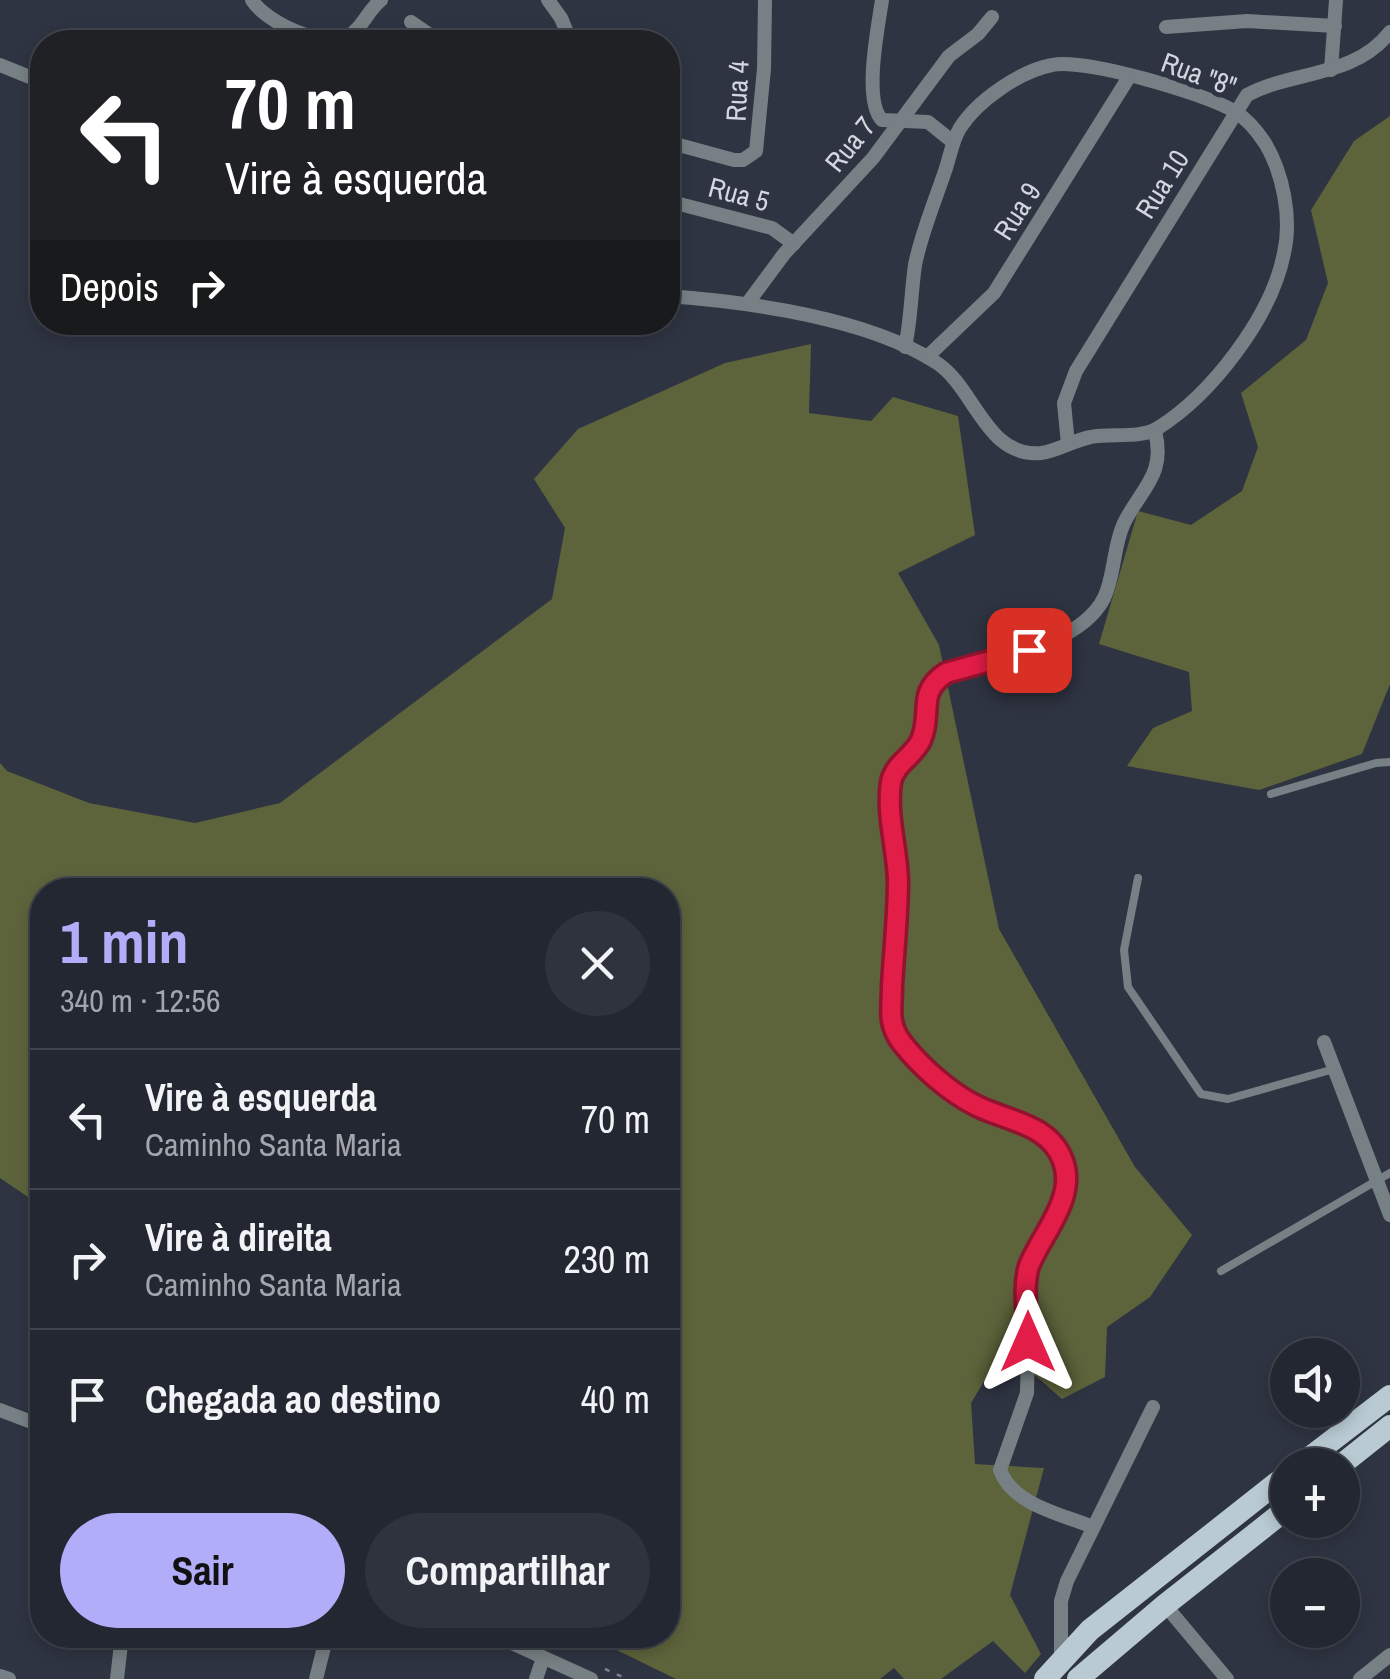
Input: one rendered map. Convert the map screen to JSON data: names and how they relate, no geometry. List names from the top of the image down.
{
  "streets": {
    "street": [
      "Rua \"8\"",
      "Rua 4",
      "Rua 7",
      "Rua 10",
      "Rua 5",
      "Rua 9"
    ]
  },
  "crossings": [
    ["Rua \"8\"", "Rua 10"],
    ["Rua \"8\"", "Rua 9"],
    ["Rua 7", "Rua 5"]
  ],
  "page": {
    "turn": ["70 m", "Vire à esquerda"],
    "then": "Depois",
    "heading": ["1 min", "340 m · 12:56"],
    "list": [
      {
        "name": "Vire à esquerda",
        "note": "Caminho Santa Maria",
        "value": "70 m"
      },
      {
        "name": "Vire à direita",
        "note": "Caminho Santa Maria",
        "value": "230 m"
      },
      {
        "name": "Chegada ao destino",
        "value": "40 m"
      }
    ],
    "map_buttons": ["+", "−"],
    "buttons": ["Sair", "Compartilhar"]
  }
}
